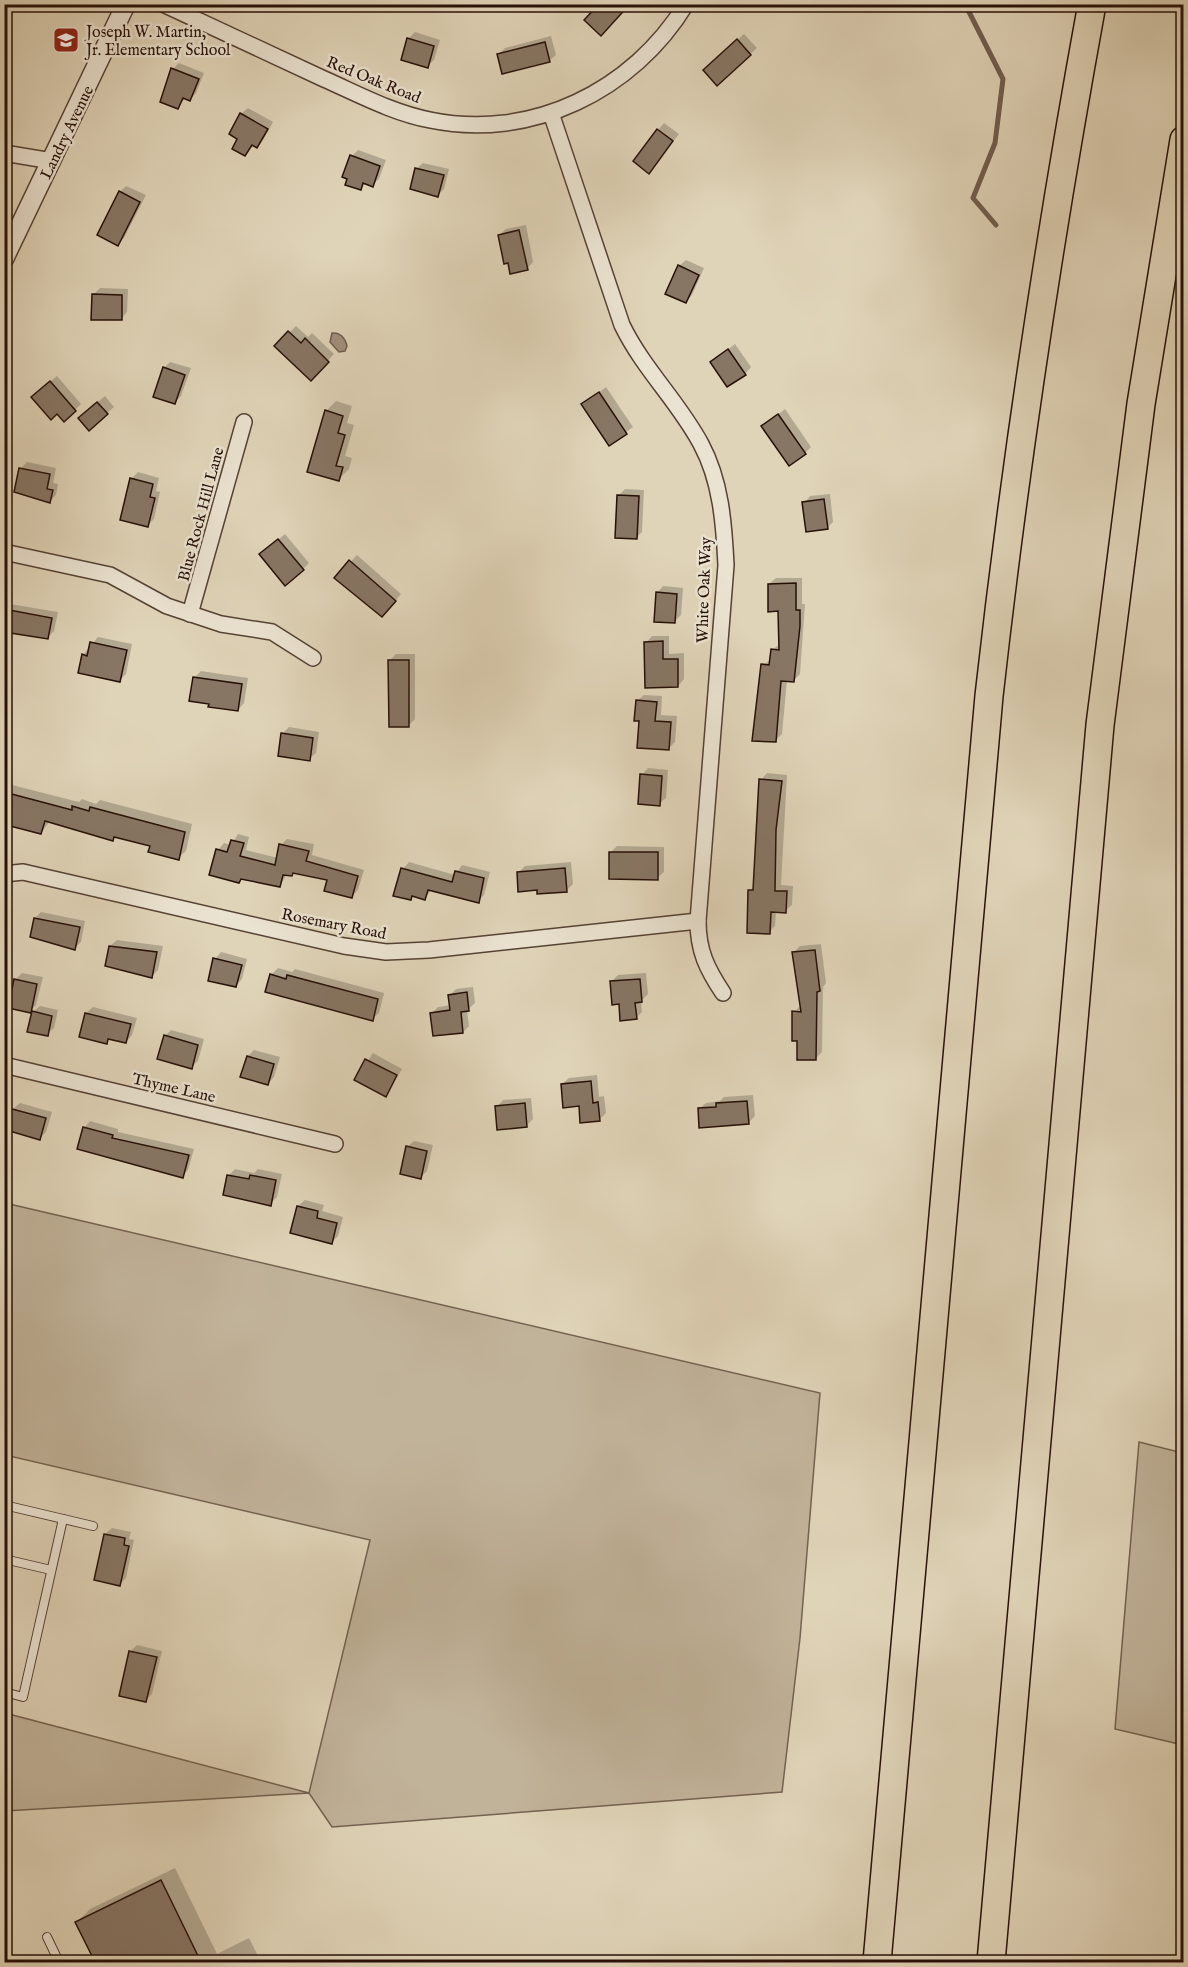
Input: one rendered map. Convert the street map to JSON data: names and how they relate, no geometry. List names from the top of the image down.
{
  "streets": {
    "street": [
      "Red Oak Road",
      "Landry Avenue",
      "Blue Rock Hill Lane",
      "White Oak Way",
      "Rosemary Road",
      "Thyme Lane"
    ]
  },
  "crossings": [
    ["Red Oak Road", "White Oak Way"],
    ["White Oak Way", "Rosemary Road"]
  ],
  "places": {
    "school or university": ["Joseph W. Martin, Jr. Elementary School"]
  }
}
